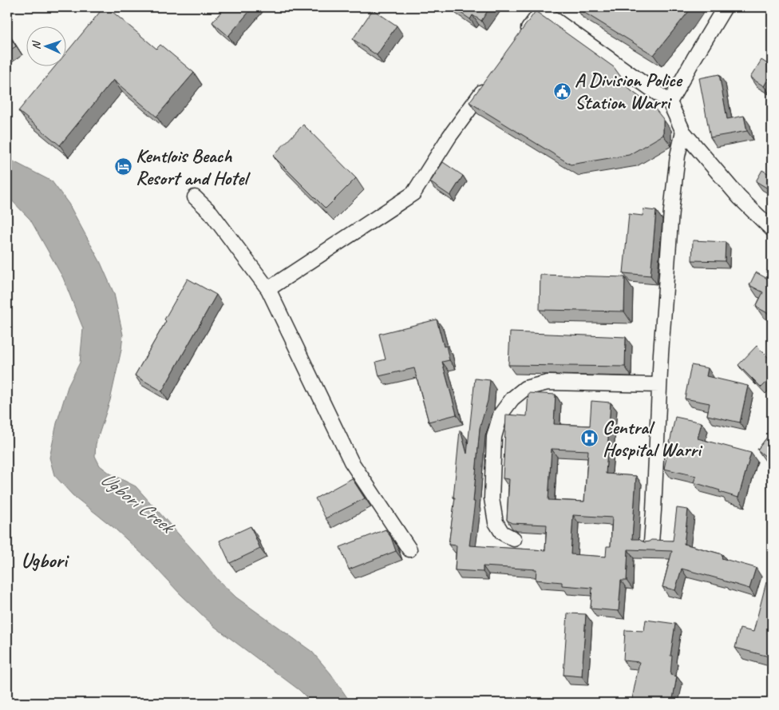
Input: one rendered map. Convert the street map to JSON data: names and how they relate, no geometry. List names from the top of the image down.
{
  "districts": ["Ugbori"],
  "water": ["Ugbori Creek"],
  "places": {
    "public building": ["A Division Police Station Warri"],
    "hotel": ["Kentlois Beach Resort and Hotel"],
    "hospital": ["Central Hospital Warri"]
  },
  "north": "left"
}
